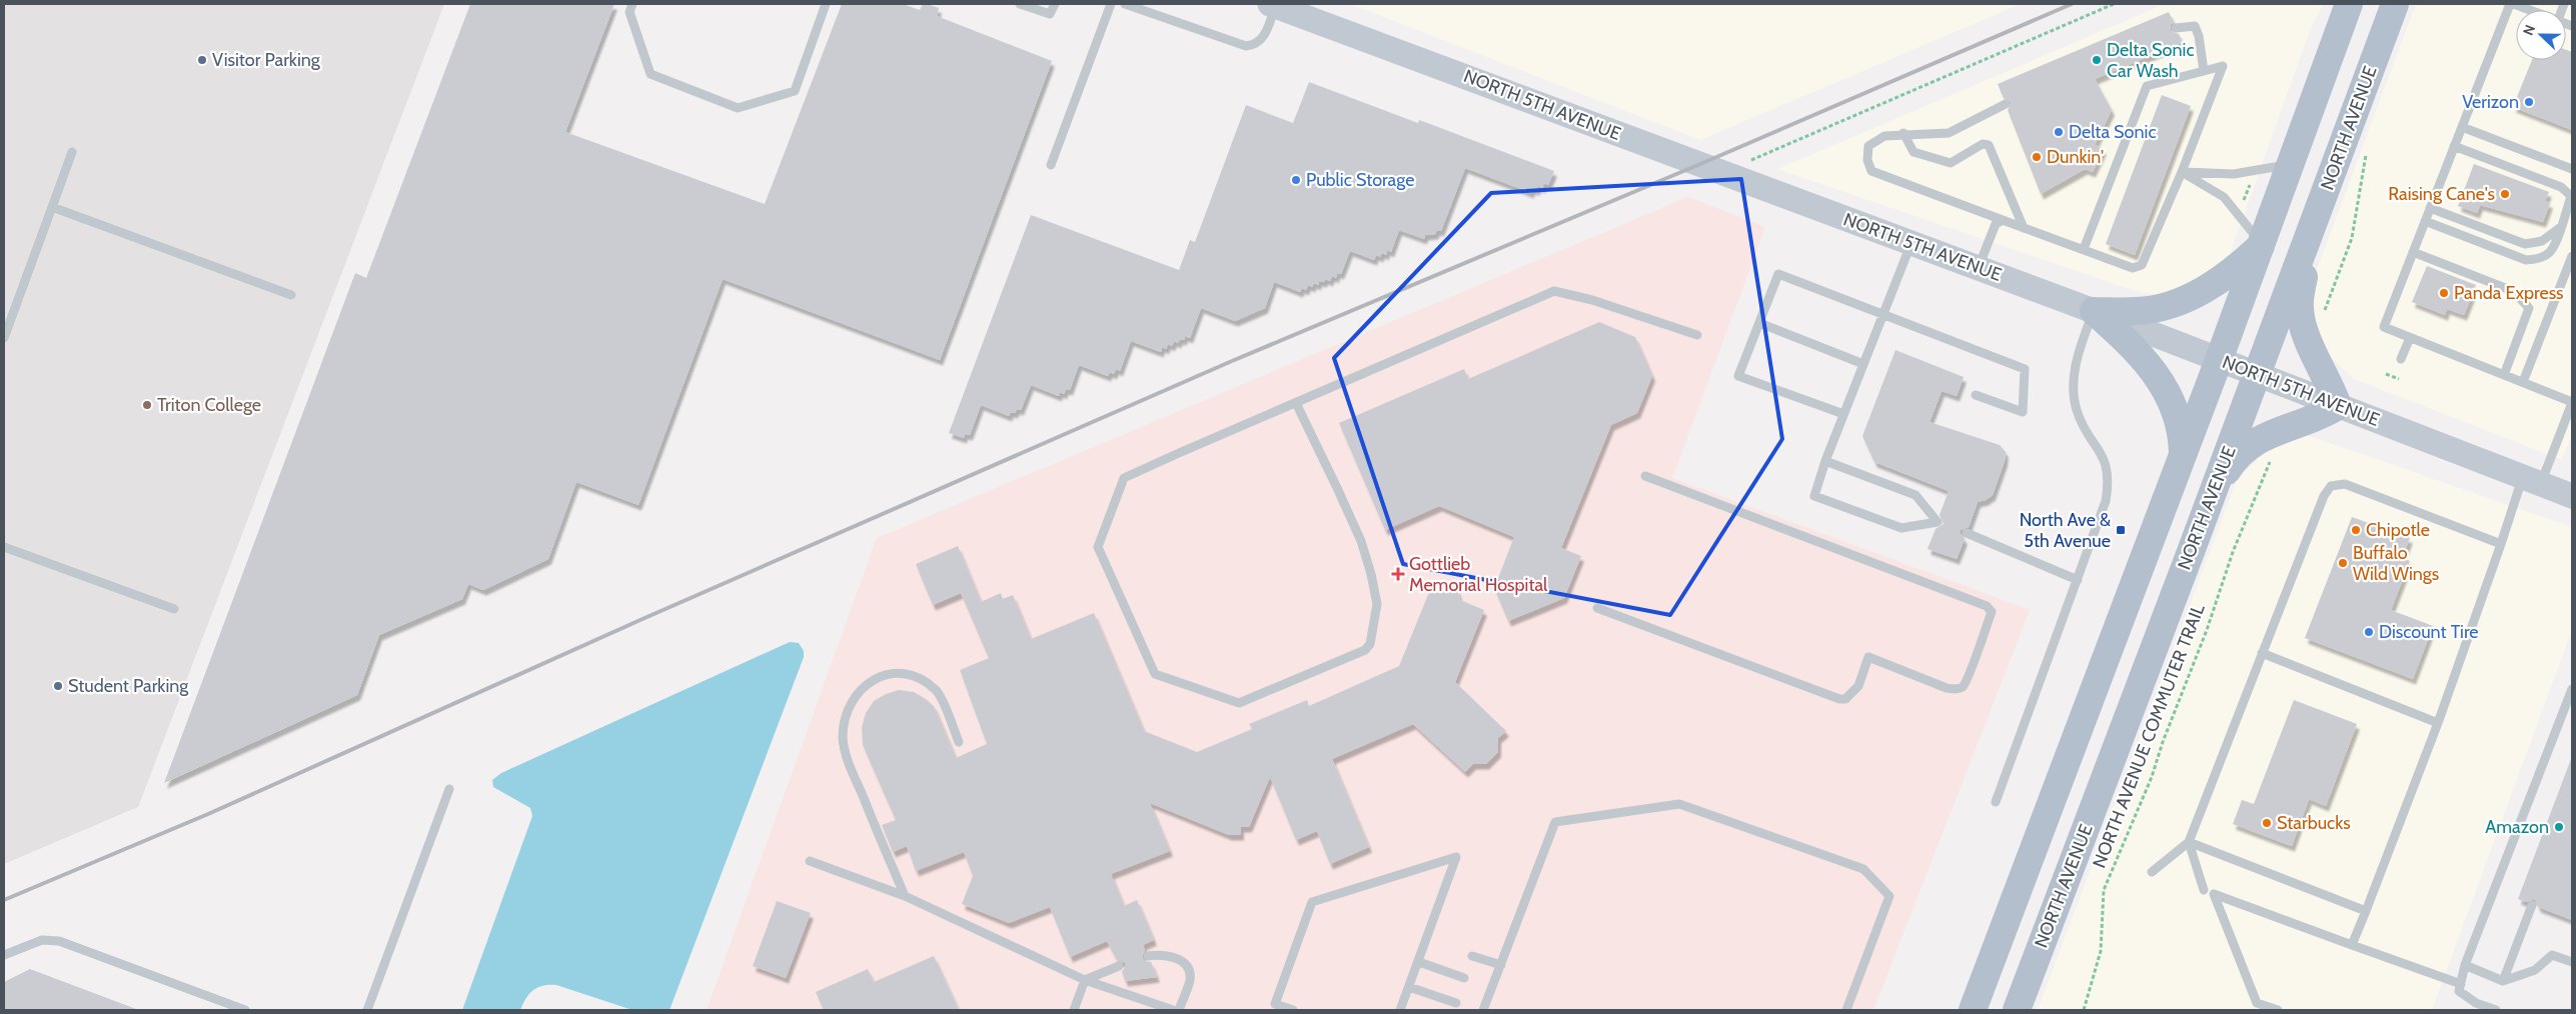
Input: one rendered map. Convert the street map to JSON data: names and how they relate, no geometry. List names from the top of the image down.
{
  "streets": {
    "main road": ["NORTH AVENUE"],
    "street": ["NORTH 5TH AVENUE"],
    "path": ["NORTH AVENUE COMMUTER TRAIL"]
  },
  "crossings": [
    ["NORTH 5TH AVENUE", "NORTH AVENUE"]
  ],
  "places": {
    "other": [
      "Visitor Parking",
      "Delta Sonic Car Wash",
      "Verizon",
      "Delta Sonic",
      "Dunkin'",
      "Public Storage",
      "Raising Cane's",
      "Panda Express",
      "Triton College",
      "Chipotle",
      "Buffalo Wild Wings",
      "Discount Tire",
      "Student Parking",
      "Starbucks",
      "Amazon"
    ],
    "transit": ["North Ave & 5th Avenue"],
    "health": ["Gottlieb Memorial Hospital"]
  },
  "north": "left"
}
